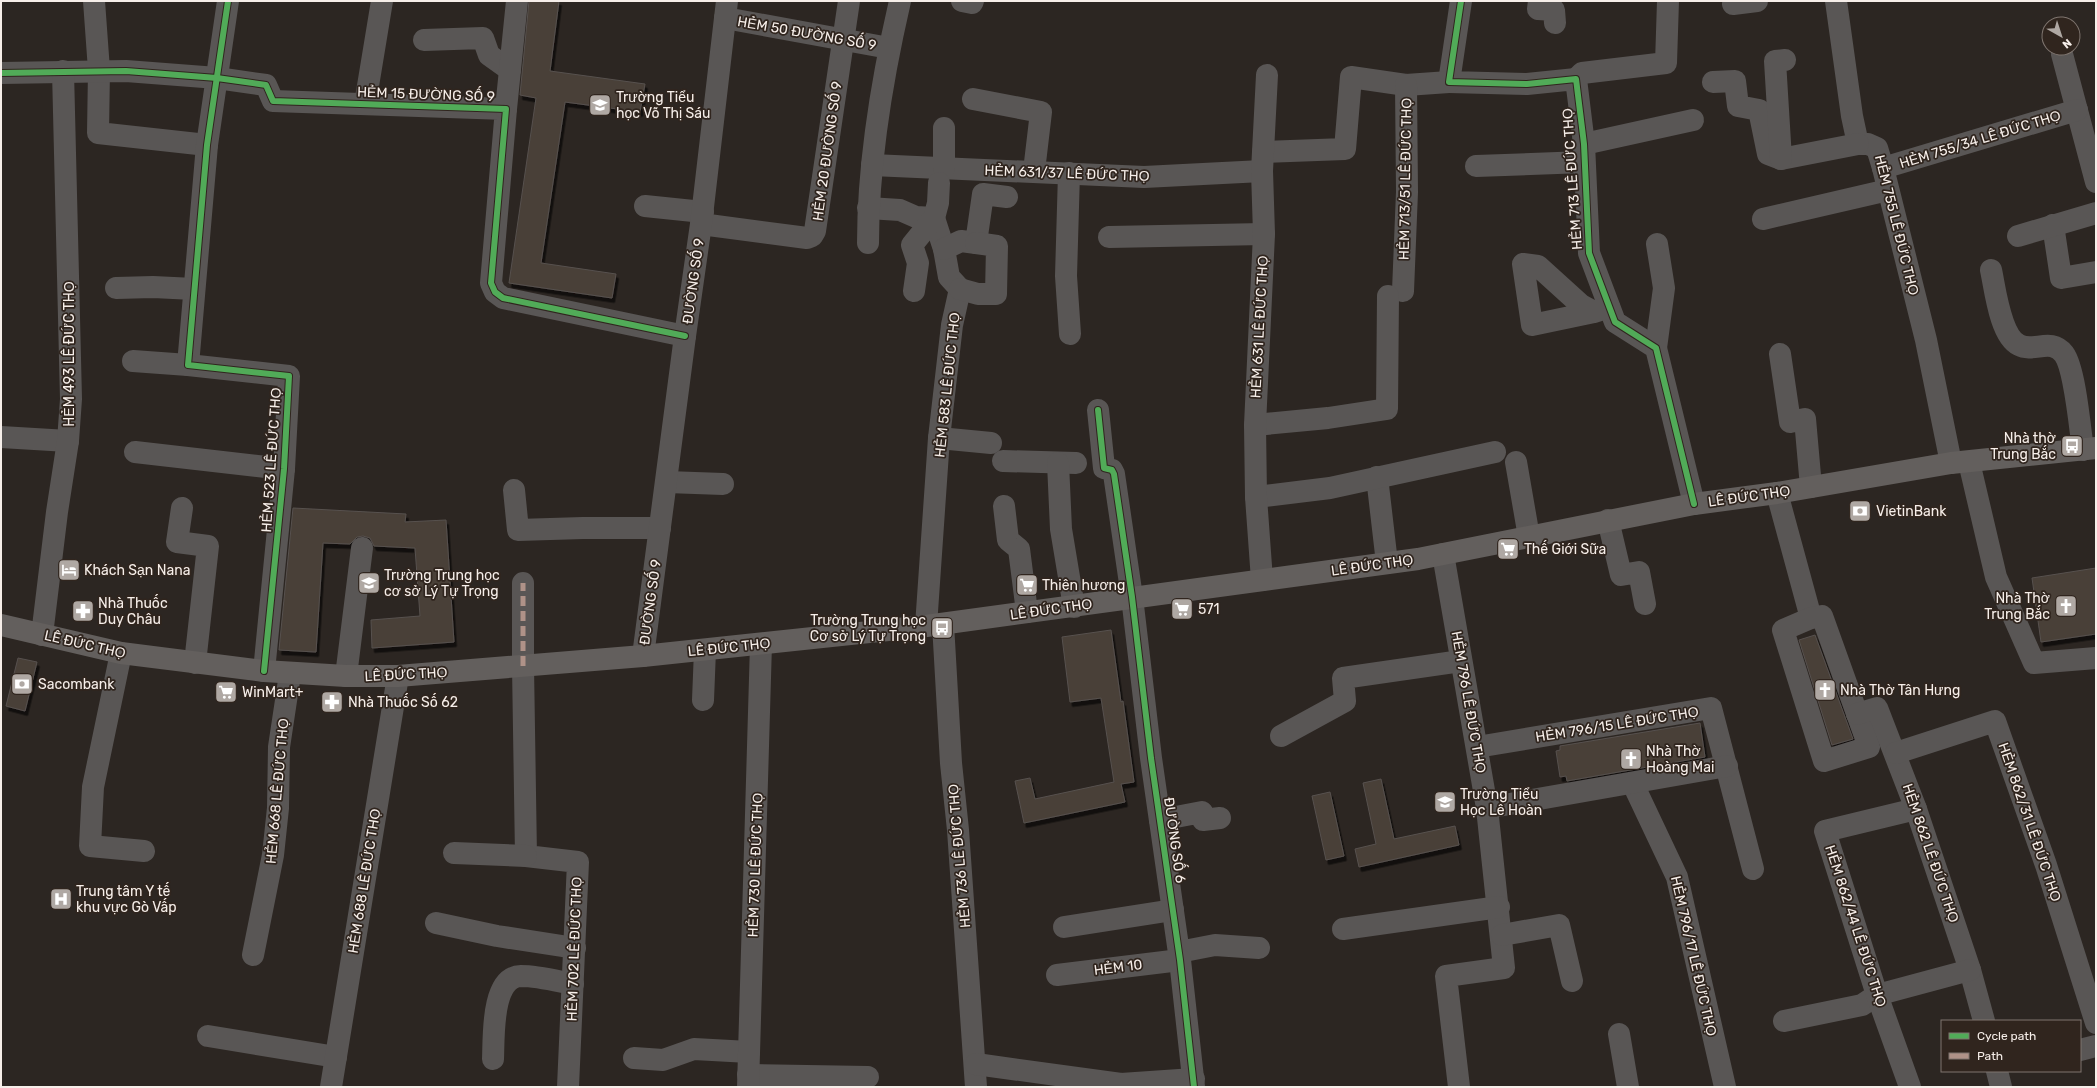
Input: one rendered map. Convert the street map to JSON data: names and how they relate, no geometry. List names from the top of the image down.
{
  "streets": {
    "main road": ["LÊ ĐỨC THỌ"],
    "street": [
      "HẺM 50 ĐƯỜNG SỐ 9",
      "HẺM 15 ĐƯỜNG SỐ 9",
      "HẺM 755/34 LÊ ĐỨC THỌ",
      "HẺM 20 ĐƯỜNG SỐ 9",
      "HẺM 631/37 LÊ ĐỨC THỌ",
      "HẺM 713/51 LÊ ĐỨC THỌ",
      "HẺM 713 LÊ ĐỨC THỌ",
      "HẺM 755 LÊ ĐỨC THỌ",
      "ĐƯỜNG SỐ 9",
      "HẺM 631 LÊ ĐỨC THỌ",
      "HẺM 493 LÊ ĐỨC THỌ",
      "HẺM 583 LÊ ĐỨC THỌ",
      "HẺM 523 LÊ ĐỨC THỌ",
      "HẺM 796 LÊ ĐỨC THỌ",
      "HẺM 796/15 LÊ ĐỨC THỌ",
      "HẺM 668 LÊ ĐỨC THỌ",
      "HẺM 862/31 LÊ ĐỨC THỌ",
      "ĐƯỜNG SỐ 6",
      "HẺM 862 LÊ ĐỨC THỌ",
      "HẺM 736 LÊ ĐỨC THỌ",
      "HẺM 730 LÊ ĐỨC THỌ",
      "HẺM 688 LÊ ĐỨC THỌ",
      "HẺM 862/44 LÊ ĐỨC THỌ",
      "HẺM 702 LÊ ĐỨC THỌ",
      "HẺM 796/17 LÊ ĐỨC THỌ",
      "HẺM 10"
    ]
  },
  "crossings": [
    ["HẺM 50 ĐƯỜNG SỐ 9", "HẺM 20 ĐƯỜNG SỐ 9"],
    ["HẺM 50 ĐƯỜNG SỐ 9", "ĐƯỜNG SỐ 9"],
    ["HẺM 15 ĐƯỜNG SỐ 9", "ĐƯỜNG SỐ 9"],
    ["HẺM 15 ĐƯỜNG SỐ 9", "HẺM 493 LÊ ĐỨC THỌ"],
    ["HẺM 755/34 LÊ ĐỨC THỌ", "HẺM 755 LÊ ĐỨC THỌ"],
    ["HẺM 20 ĐƯỜNG SỐ 9", "ĐƯỜNG SỐ 9"],
    ["HẺM 631/37 LÊ ĐỨC THỌ", "HẺM 713/51 LÊ ĐỨC THỌ"],
    ["HẺM 631/37 LÊ ĐỨC THỌ", "HẺM 631 LÊ ĐỨC THỌ"],
    ["HẺM 713/51 LÊ ĐỨC THỌ", "HẺM 631 LÊ ĐỨC THỌ"],
    ["HẺM 755 LÊ ĐỨC THỌ", "LÊ ĐỨC THỌ"],
    ["ĐƯỜNG SỐ 9", "LÊ ĐỨC THỌ"],
    ["HẺM 631 LÊ ĐỨC THỌ", "LÊ ĐỨC THỌ"],
    ["HẺM 493 LÊ ĐỨC THỌ", "LÊ ĐỨC THỌ"],
    ["HẺM 583 LÊ ĐỨC THỌ", "LÊ ĐỨC THỌ"],
    ["HẺM 583 LÊ ĐỨC THỌ", "HẺM 736 LÊ ĐỨC THỌ"],
    ["HẺM 523 LÊ ĐỨC THỌ", "LÊ ĐỨC THỌ"],
    ["LÊ ĐỨC THỌ", "HẺM 796 LÊ ĐỨC THỌ"],
    ["LÊ ĐỨC THỌ", "HẺM 668 LÊ ĐỨC THỌ"],
    ["LÊ ĐỨC THỌ", "ĐƯỜNG SỐ 6"],
    ["LÊ ĐỨC THỌ", "HẺM 736 LÊ ĐỨC THỌ"],
    ["LÊ ĐỨC THỌ", "HẺM 730 LÊ ĐỨC THỌ"],
    ["LÊ ĐỨC THỌ", "HẺM 688 LÊ ĐỨC THỌ"],
    ["HẺM 796 LÊ ĐỨC THỌ", "HẺM 796/15 LÊ ĐỨC THỌ"],
    ["HẺM 862/31 LÊ ĐỨC THỌ", "HẺM 862 LÊ ĐỨC THỌ"],
    ["ĐƯỜNG SỐ 6", "HẺM 10"],
    ["HẺM 862 LÊ ĐỨC THỌ", "HẺM 862/44 LÊ ĐỨC THỌ"]
  ],
  "places": {
    "school or university": ["Trường Tiểu học Võ Thị Sáu", "Trường Trung học cơ sở Lý Tự Trọng", "Trường Tiểu Học Lê Hoàn"],
    "bus stop": ["Nhà thờ Trung Bắc", "Trường Trung học Cơ sở Lý Tự Trọng"],
    "bank": ["VietinBank", "Sacombank"],
    "supermarket": [
      "Thế Giới Sữa",
      "Thiên hương",
      "571",
      "WinMart+"
    ],
    "hotel": ["Khách Sạn Nana"],
    "church": ["Nhà Thờ Trung Bắc", "Nhà Thờ Tân Hưng", "Nhà Thờ Hoàng Mai"],
    "pharmacy": ["Nhà Thuốc Duy Châu", "Nhà Thuốc Số 62"],
    "hospital": ["Trung tâm Y tế khu vực Gò Vấp"]
  },
  "legend": ["Cycle path", "Path"],
  "north": "bottom right"
}
